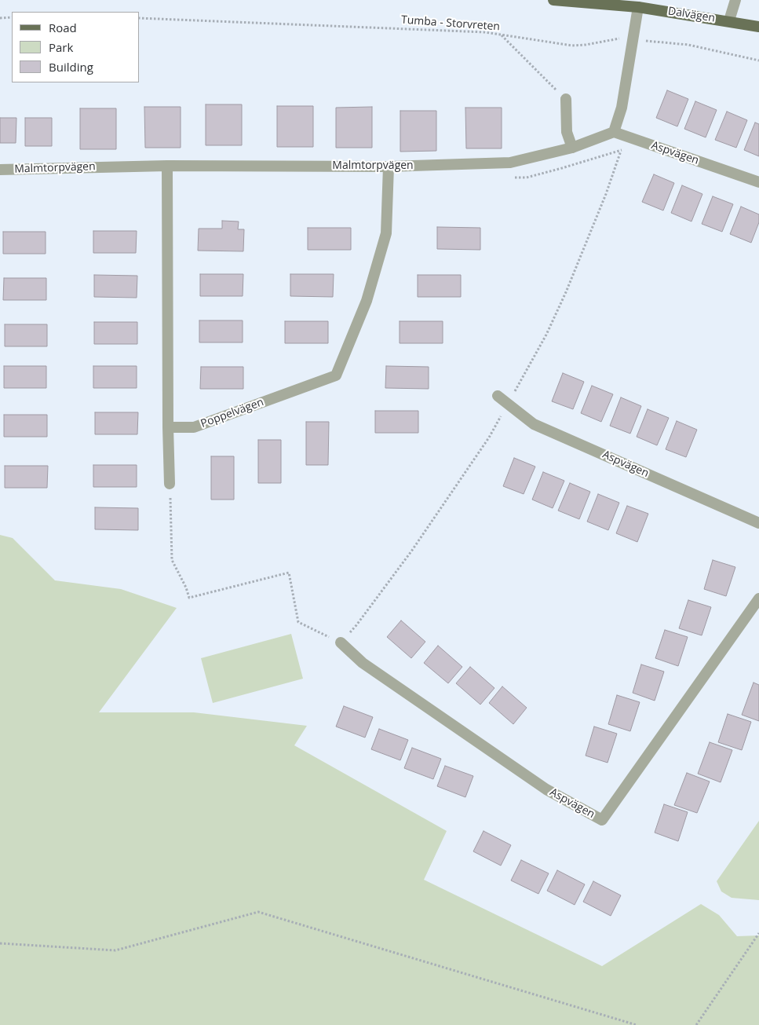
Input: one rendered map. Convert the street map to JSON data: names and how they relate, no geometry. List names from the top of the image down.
{
  "streets": {
    "main road": ["Dalvägen"],
    "street": ["Aspvägen", "Malmtorpvägen", "Poppelvägen"],
    "path": ["Tumba - Storvreten"]
  },
  "crossings": [
    ["Aspvägen", "Malmtorpvägen"],
    ["Malmtorpvägen", "Poppelvägen"]
  ],
  "legend": ["Road", "Park", "Building"]
}
